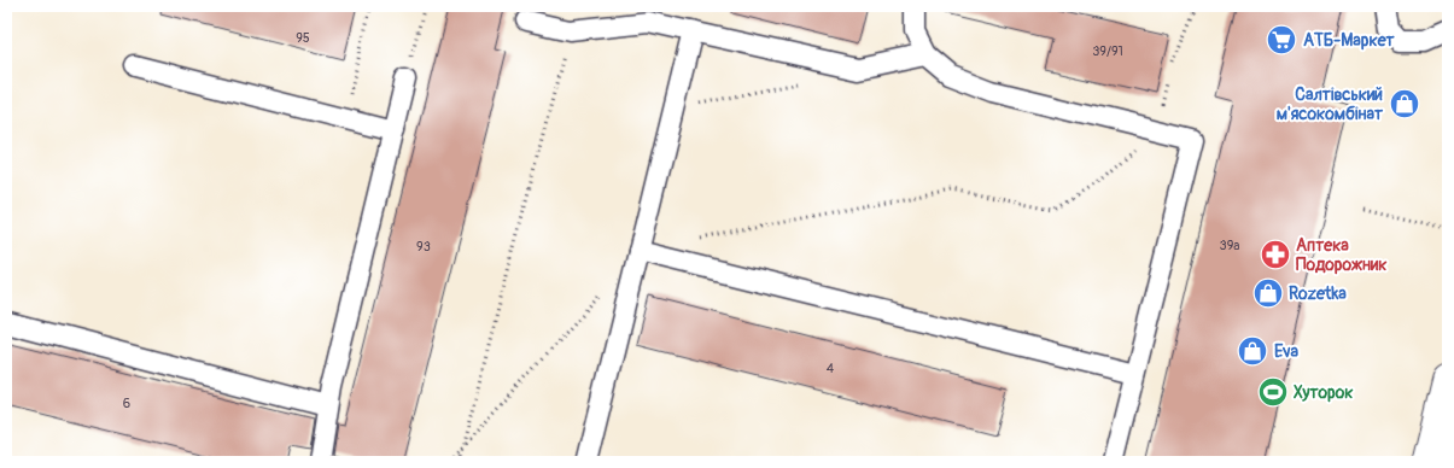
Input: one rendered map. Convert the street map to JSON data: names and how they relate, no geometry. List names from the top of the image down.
{
  "places": {
    "supermarket": ["АТБ-Маркет"],
    "shop": ["Салтівський м'ясокомбінат", "Rozetka", "Eva"],
    "pharmacy": ["Аптека Подорожник"],
    "sports": ["Хуторок"]
  },
  "house_numbers": [
    "95",
    "39/91",
    "39а",
    "93",
    "4",
    "6"
  ]
}
